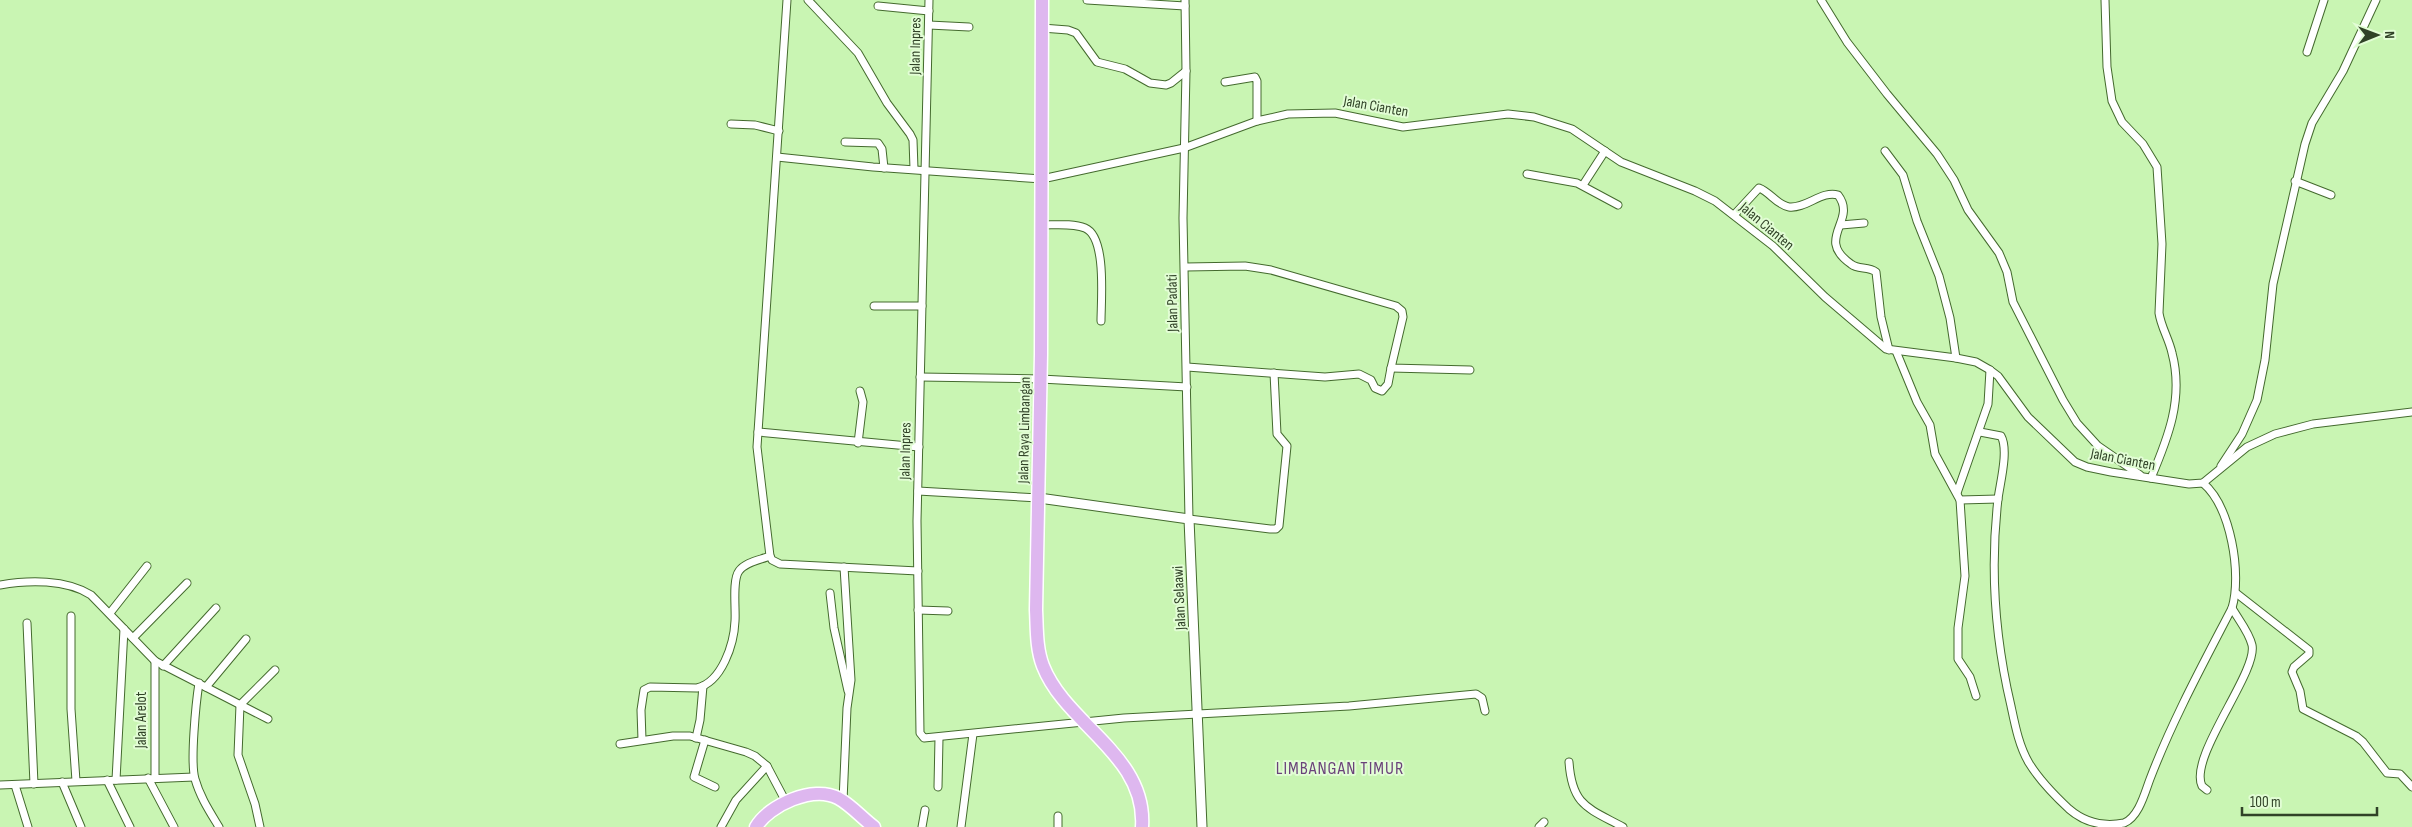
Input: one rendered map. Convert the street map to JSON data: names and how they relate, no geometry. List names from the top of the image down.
{
  "streets": {
    "highway": ["Jalan Raya Limbangan"],
    "street": [
      "Jalan Inpres",
      "Jalan Cianten",
      "Jalan Padati",
      "Jalan Selaawi",
      "Jalan Arelot"
    ]
  },
  "crossings": [
    ["Jalan Inpres", "Jalan Cianten"],
    ["Jalan Cianten", "Jalan Padati"],
    ["Jalan Cianten", "Jalan Raya Limbangan"],
    ["Jalan Padati", "Jalan Selaawi"]
  ],
  "districts": ["LIMBANGAN TIMUR"],
  "scale_bar": "100 m",
  "north": "right"
}
